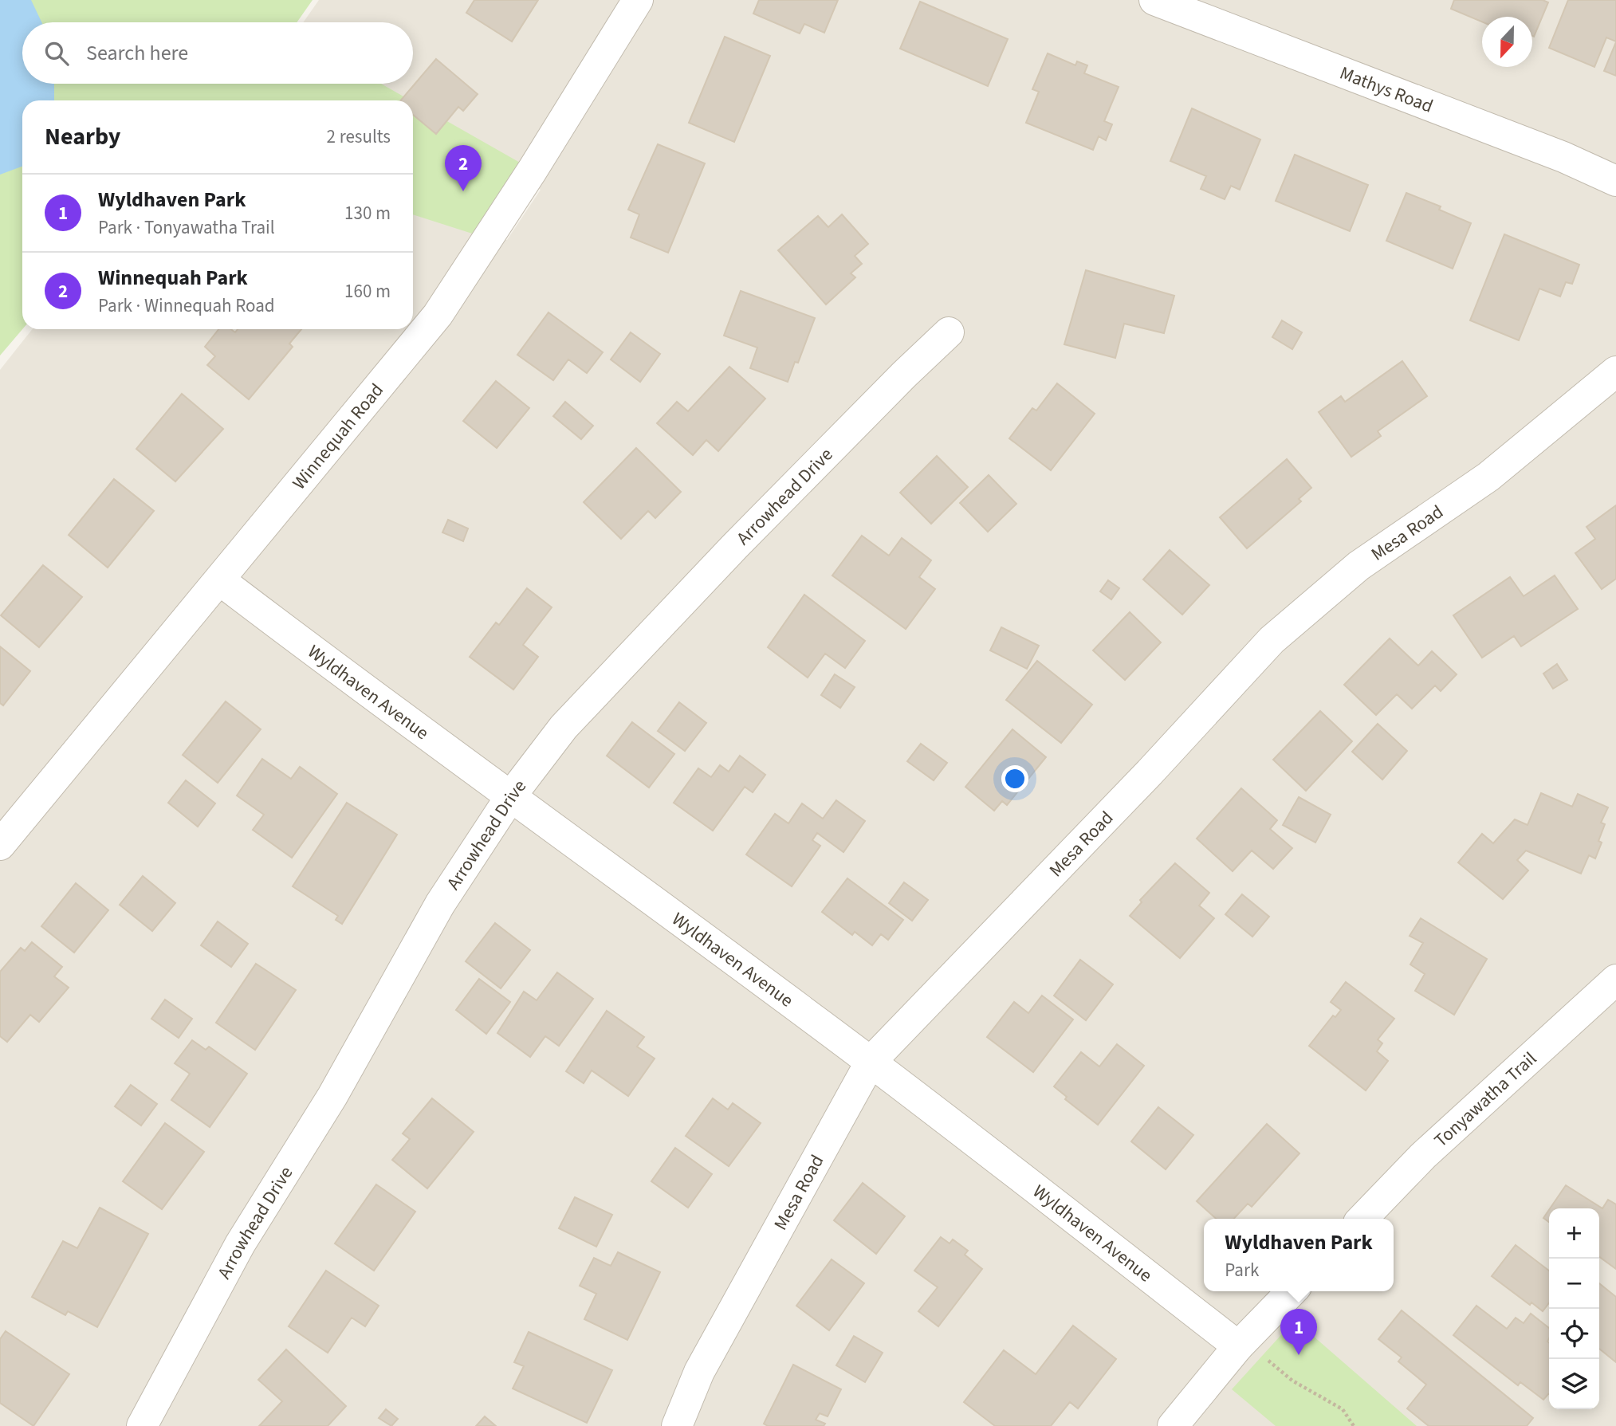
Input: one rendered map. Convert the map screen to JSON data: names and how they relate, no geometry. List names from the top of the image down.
{
  "streets": {
    "street": [
      "Mathys Road",
      "Winnequah Road",
      "Arrowhead Drive",
      "Mesa Road",
      "Wyldhaven Avenue",
      "Tonyawatha Trail"
    ]
  },
  "crossings": [
    ["Winnequah Road", "Wyldhaven Avenue"],
    ["Arrowhead Drive", "Wyldhaven Avenue"],
    ["Mesa Road", "Wyldhaven Avenue"]
  ],
  "north": "bottom",
  "page": {
    "search": "Search here",
    "heading": ["Nearby", "2 results"],
    "pins": ["2", "1"],
    "list": [
      {
        "mark": "1",
        "name": "Wyldhaven Park",
        "note": "Park · Tonyawatha Trail",
        "value": "130 m"
      },
      {
        "mark": "2",
        "name": "Winnequah Park",
        "note": "Park · Winnequah Road",
        "value": "160 m"
      }
    ],
    "map_buttons": ["+", "−"],
    "popup": ["Wyldhaven Park", "Park"]
  }
}
